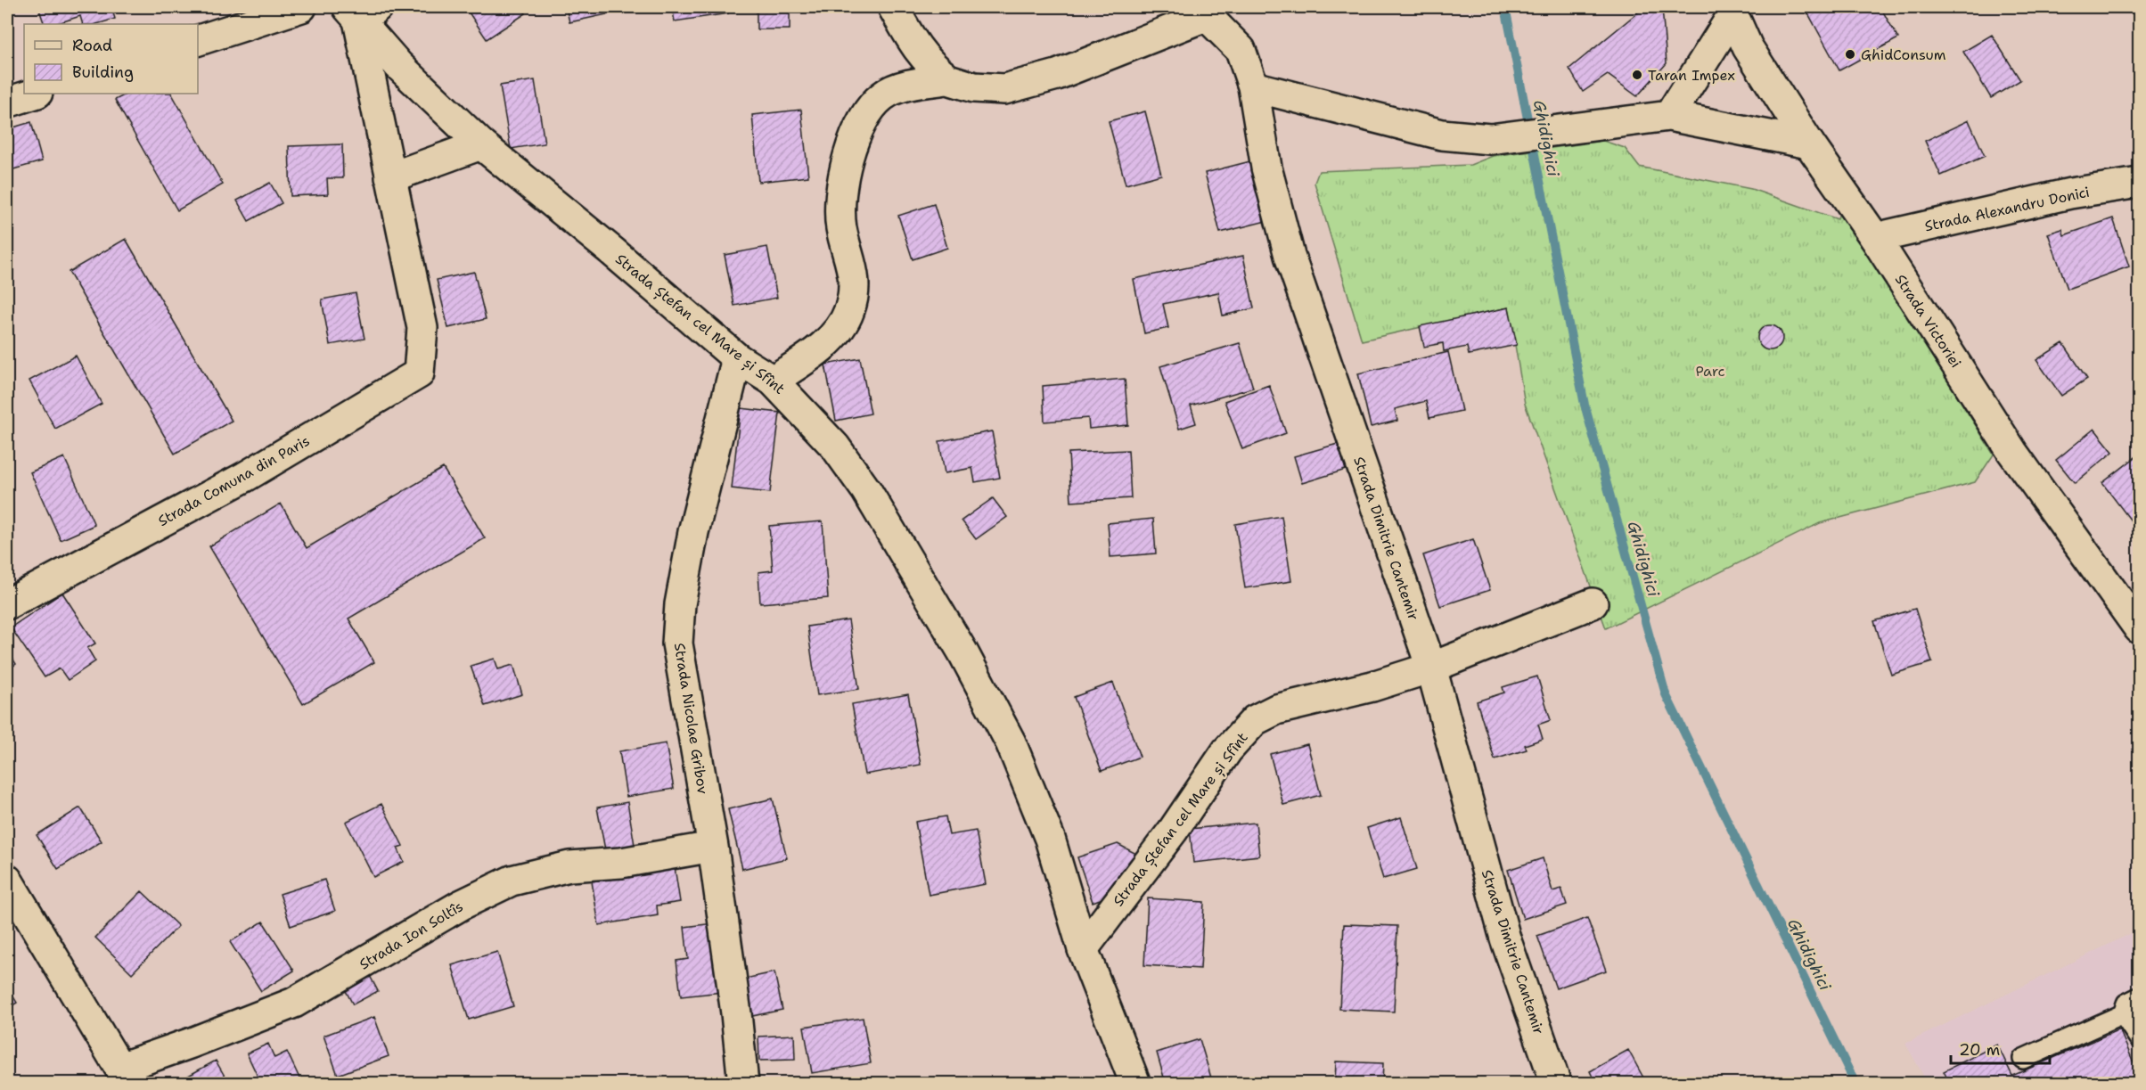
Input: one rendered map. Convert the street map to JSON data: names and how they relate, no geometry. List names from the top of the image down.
{
  "streets": {
    "street": [
      "Strada Alexandru Donici",
      "Strada Victoriei",
      "Strada Ștefan cel Mare și Sfînt",
      "Strada Comuna din Paris",
      "Strada Dimitrie Cantemir",
      "Strada Nicolae Gribov",
      "Strada Ion Soltîs"
    ]
  },
  "crossings": [
    ["Strada Alexandru Donici", "Strada Victoriei"],
    ["Strada Ștefan cel Mare și Sfînt", "Strada Comuna din Paris"],
    ["Strada Ștefan cel Mare și Sfînt", "Strada Dimitrie Cantemir"],
    ["Strada Ștefan cel Mare și Sfînt", "Strada Nicolae Gribov"],
    ["Strada Nicolae Gribov", "Strada Ion Soltîs"]
  ],
  "water": ["Ghidighici"],
  "parks": ["Parc"],
  "places": ["GhidConsum", "Taran Impex"],
  "legend": ["Road", "Building"],
  "scale_bar": "20 m"
}
